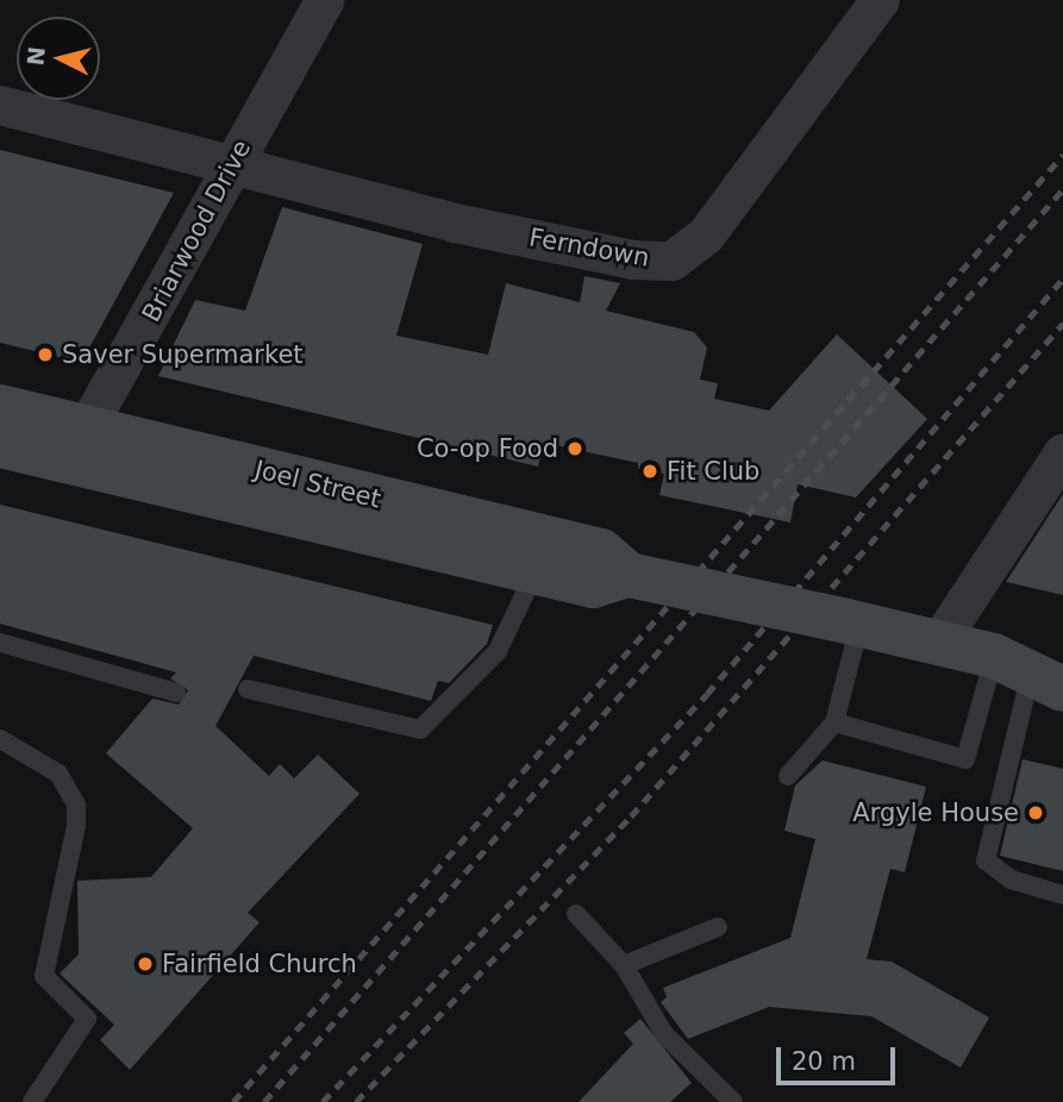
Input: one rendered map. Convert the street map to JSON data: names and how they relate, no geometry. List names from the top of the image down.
{
  "streets": {
    "main road": ["Joel Street"],
    "street": ["Briarwood Drive", "Ferndown"]
  },
  "crossings": [
    ["Briarwood Drive", "Ferndown"],
    ["Briarwood Drive", "Joel Street"]
  ],
  "places": [
    "Saver Supermarket",
    "Co-op Food",
    "Fit Club",
    "Argyle House",
    "Fairfield Church"
  ],
  "scale_bar": "20 m",
  "north": "left"
}
